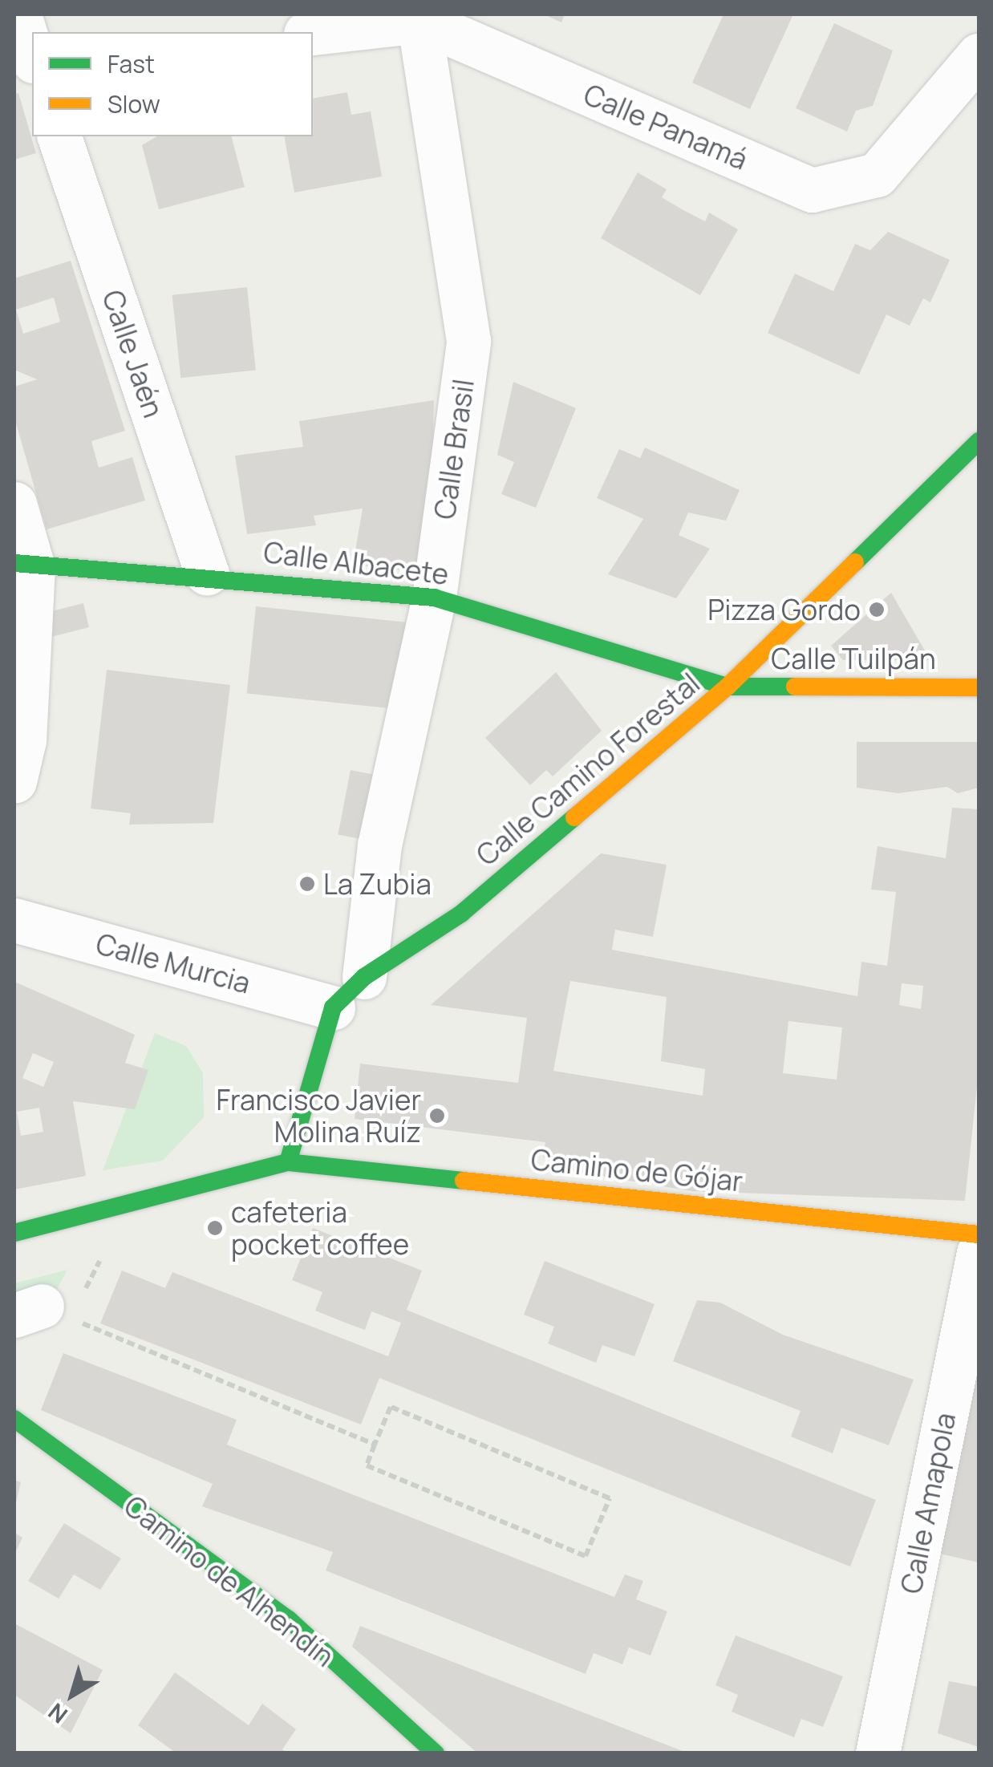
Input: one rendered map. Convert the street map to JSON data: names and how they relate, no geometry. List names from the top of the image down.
{
  "streets": {
    "street": [
      "Calle Panamá",
      "Calle Jaén",
      "Calle Brasil",
      "Calle Albacete",
      "Calle Tuilpán",
      "Calle Camino Forestal",
      "Calle Murcia",
      "Camino de Gójar",
      "Calle Amapola",
      "Camino de Alhendín"
    ]
  },
  "crossings": [
    ["Calle Panamá", "Calle Brasil"],
    ["Calle Jaén", "Calle Albacete"],
    ["Calle Brasil", "Calle Albacete"],
    ["Calle Brasil", "Calle Camino Forestal"],
    ["Calle Albacete", "Calle Tuilpán"],
    ["Calle Albacete", "Calle Camino Forestal"],
    ["Calle Tuilpán", "Calle Camino Forestal"],
    ["Calle Camino Forestal", "Calle Murcia"]
  ],
  "places": [
    "Pizza Gordo",
    "La Zubia",
    "Francisco Javier Molina Ruíz",
    "cafeteria pocket coffee"
  ],
  "legend": ["Fast", "Slow"],
  "north": "bottom left"
}
